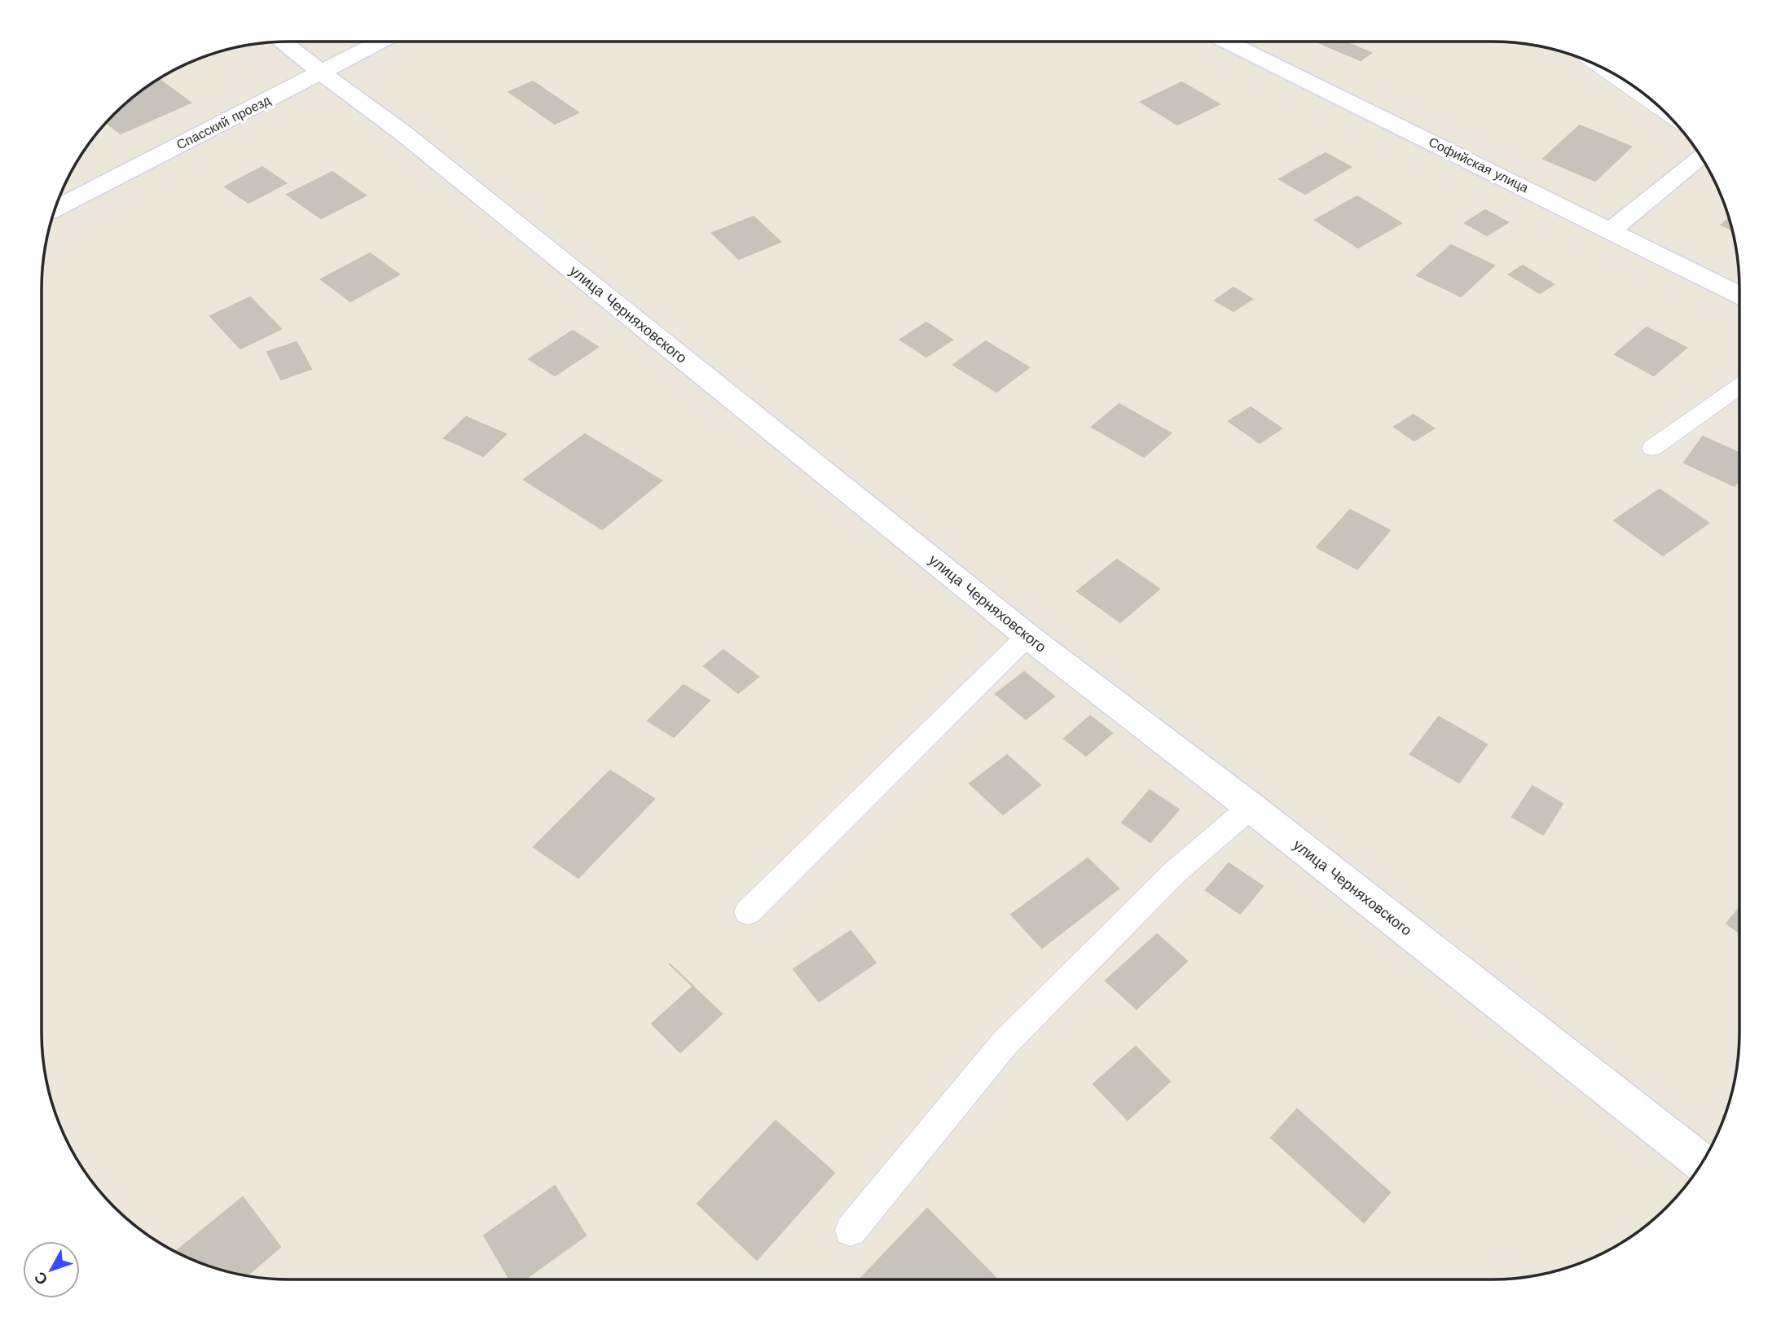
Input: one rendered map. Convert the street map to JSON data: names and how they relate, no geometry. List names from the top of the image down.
{
  "streets": {
    "street": ["Спасский проезд", "Софийская улица", "улица Черняховского"]
  },
  "crossings": [
    ["Спасский проезд", "улица Черняховского"]
  ],
  "north": "bottom left"
}
